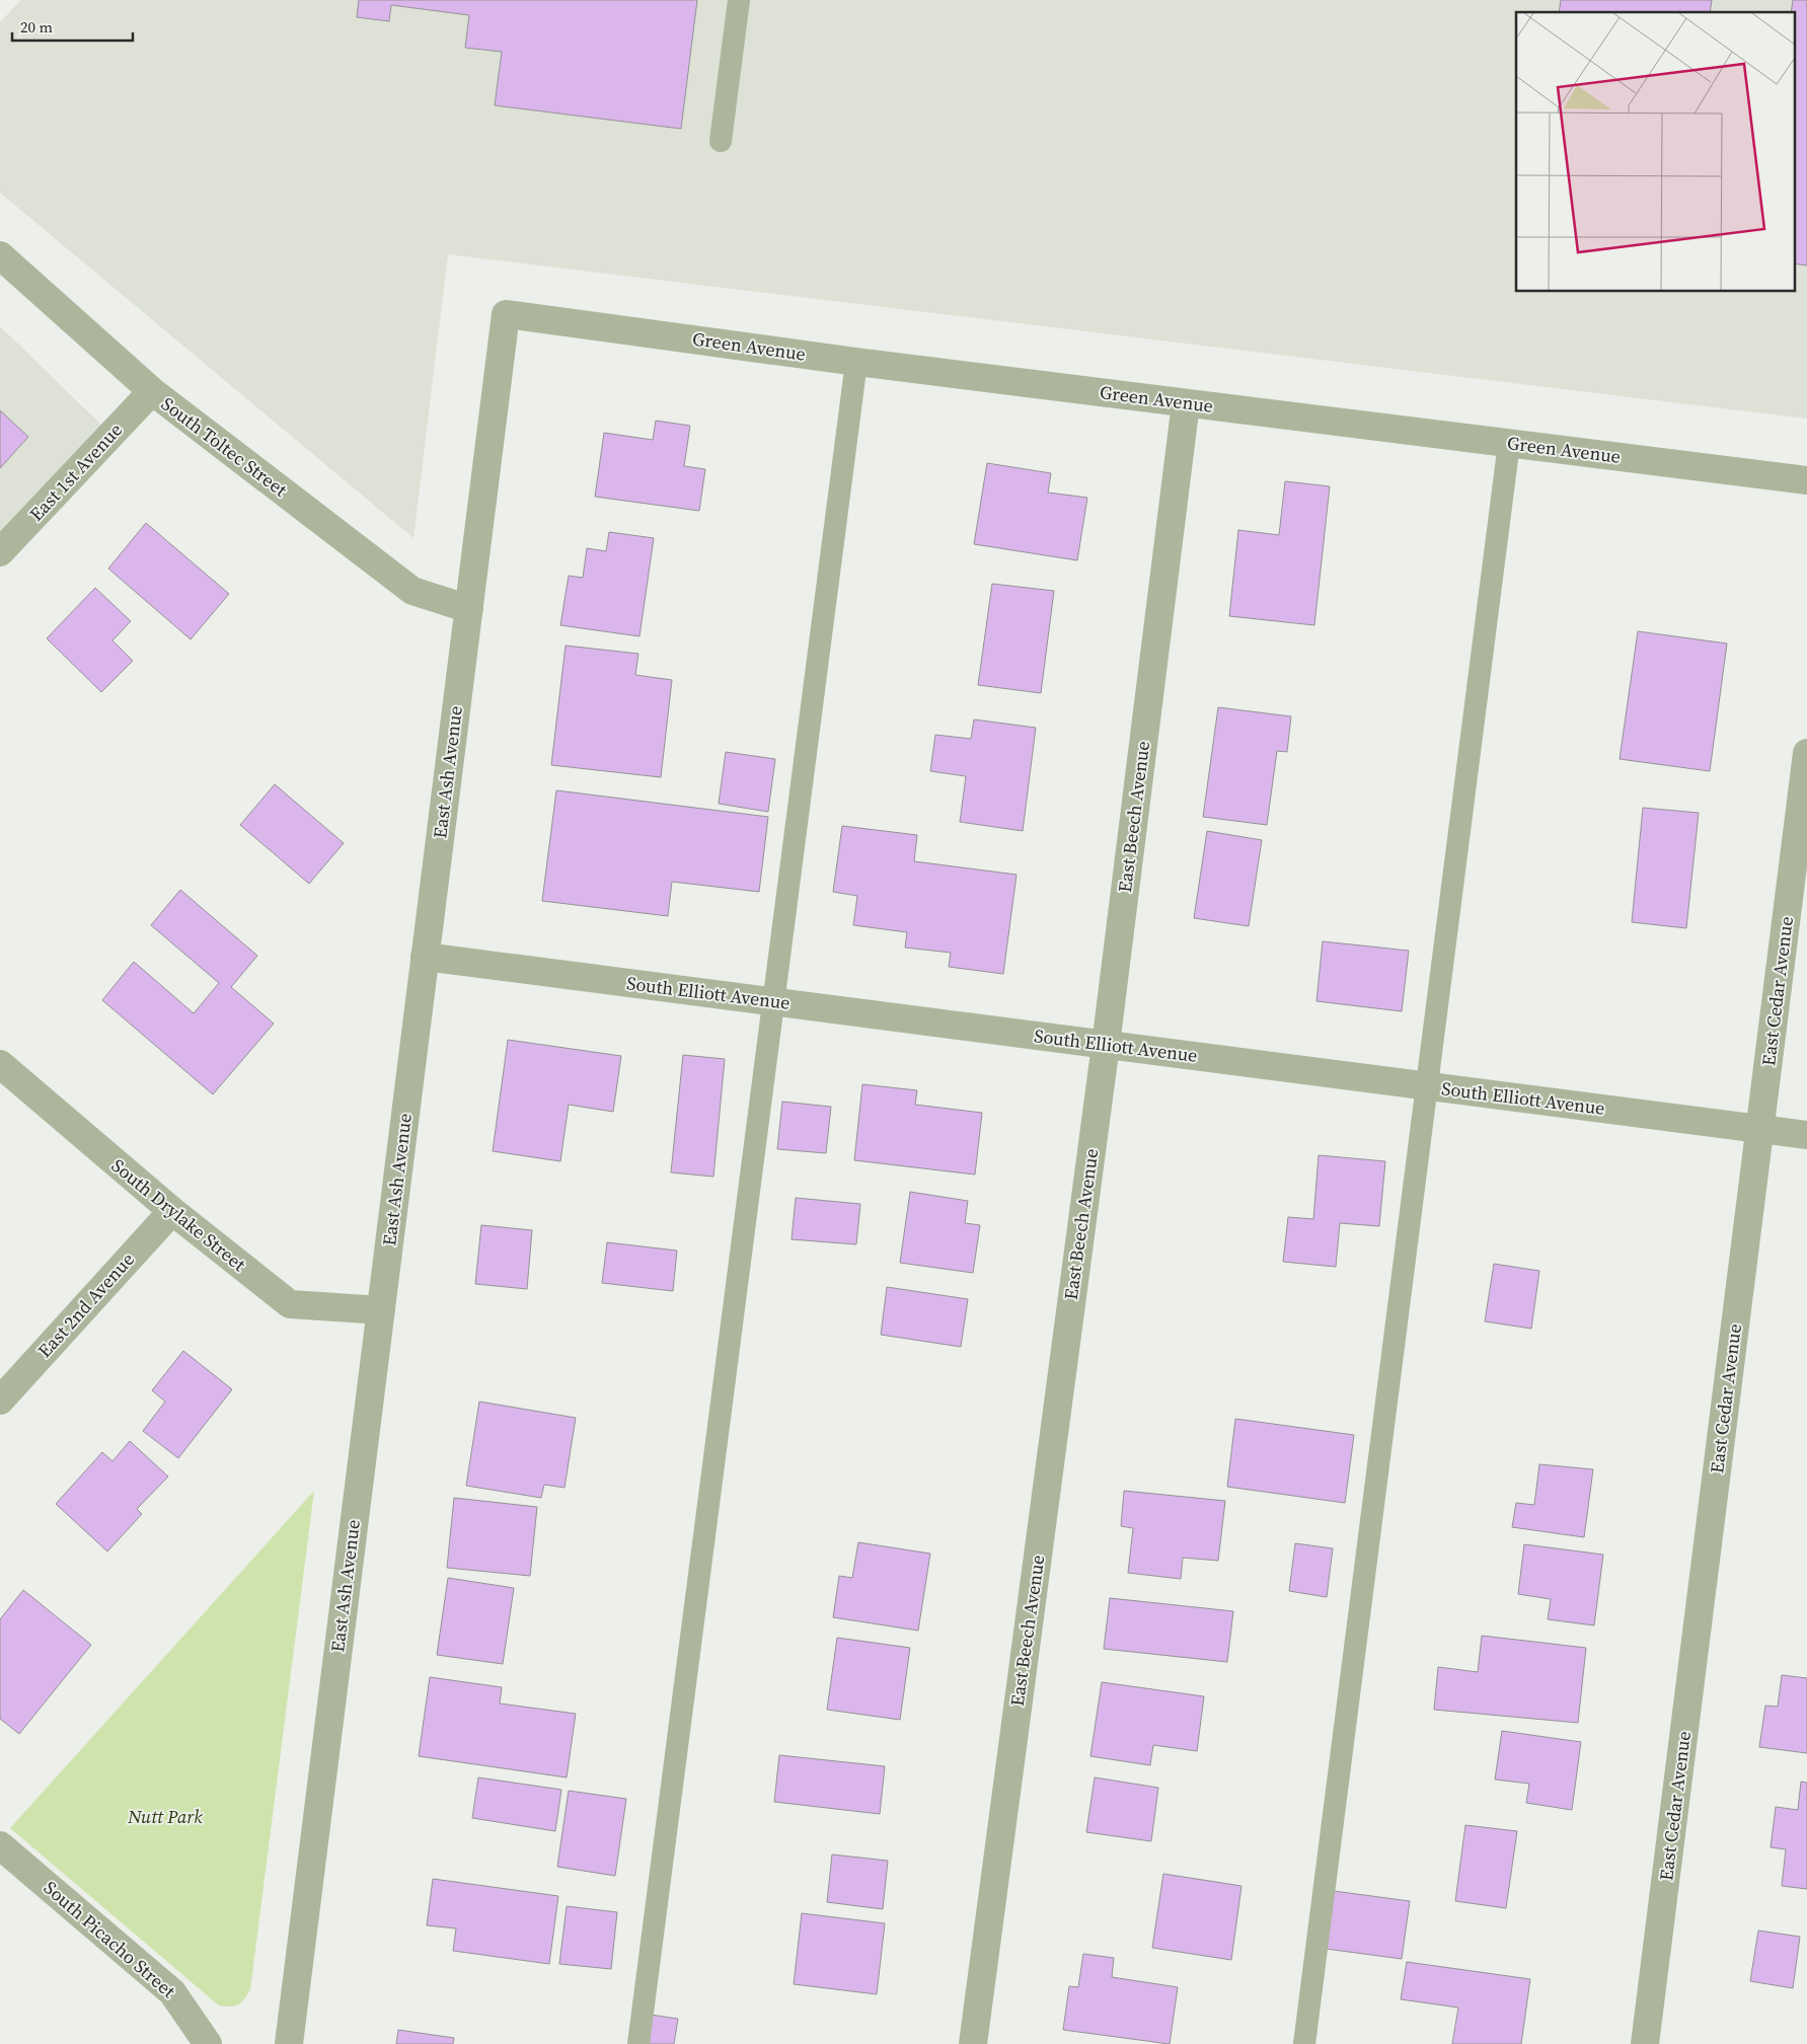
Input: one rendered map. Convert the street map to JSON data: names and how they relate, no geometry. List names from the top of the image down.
{
  "streets": {
    "street": [
      "Green Avenue",
      "South Toltec Street",
      "East 1st Avenue",
      "East Ash Avenue",
      "East Beech Avenue",
      "East Cedar Avenue",
      "South Elliott Avenue",
      "South Drylake Street",
      "East 2nd Avenue",
      "South Picacho Street"
    ]
  },
  "crossings": [
    ["Green Avenue", "East Ash Avenue"],
    ["Green Avenue", "East Beech Avenue"],
    ["South Toltec Street", "East 1st Avenue"],
    ["South Toltec Street", "East Ash Avenue"],
    ["East Ash Avenue", "South Elliott Avenue"],
    ["East Ash Avenue", "South Drylake Street"],
    ["East Beech Avenue", "South Elliott Avenue"],
    ["East Cedar Avenue", "South Elliott Avenue"],
    ["South Drylake Street", "East 2nd Avenue"]
  ],
  "parks": ["Nutt Park"],
  "scale_bar": "20 m"
}
